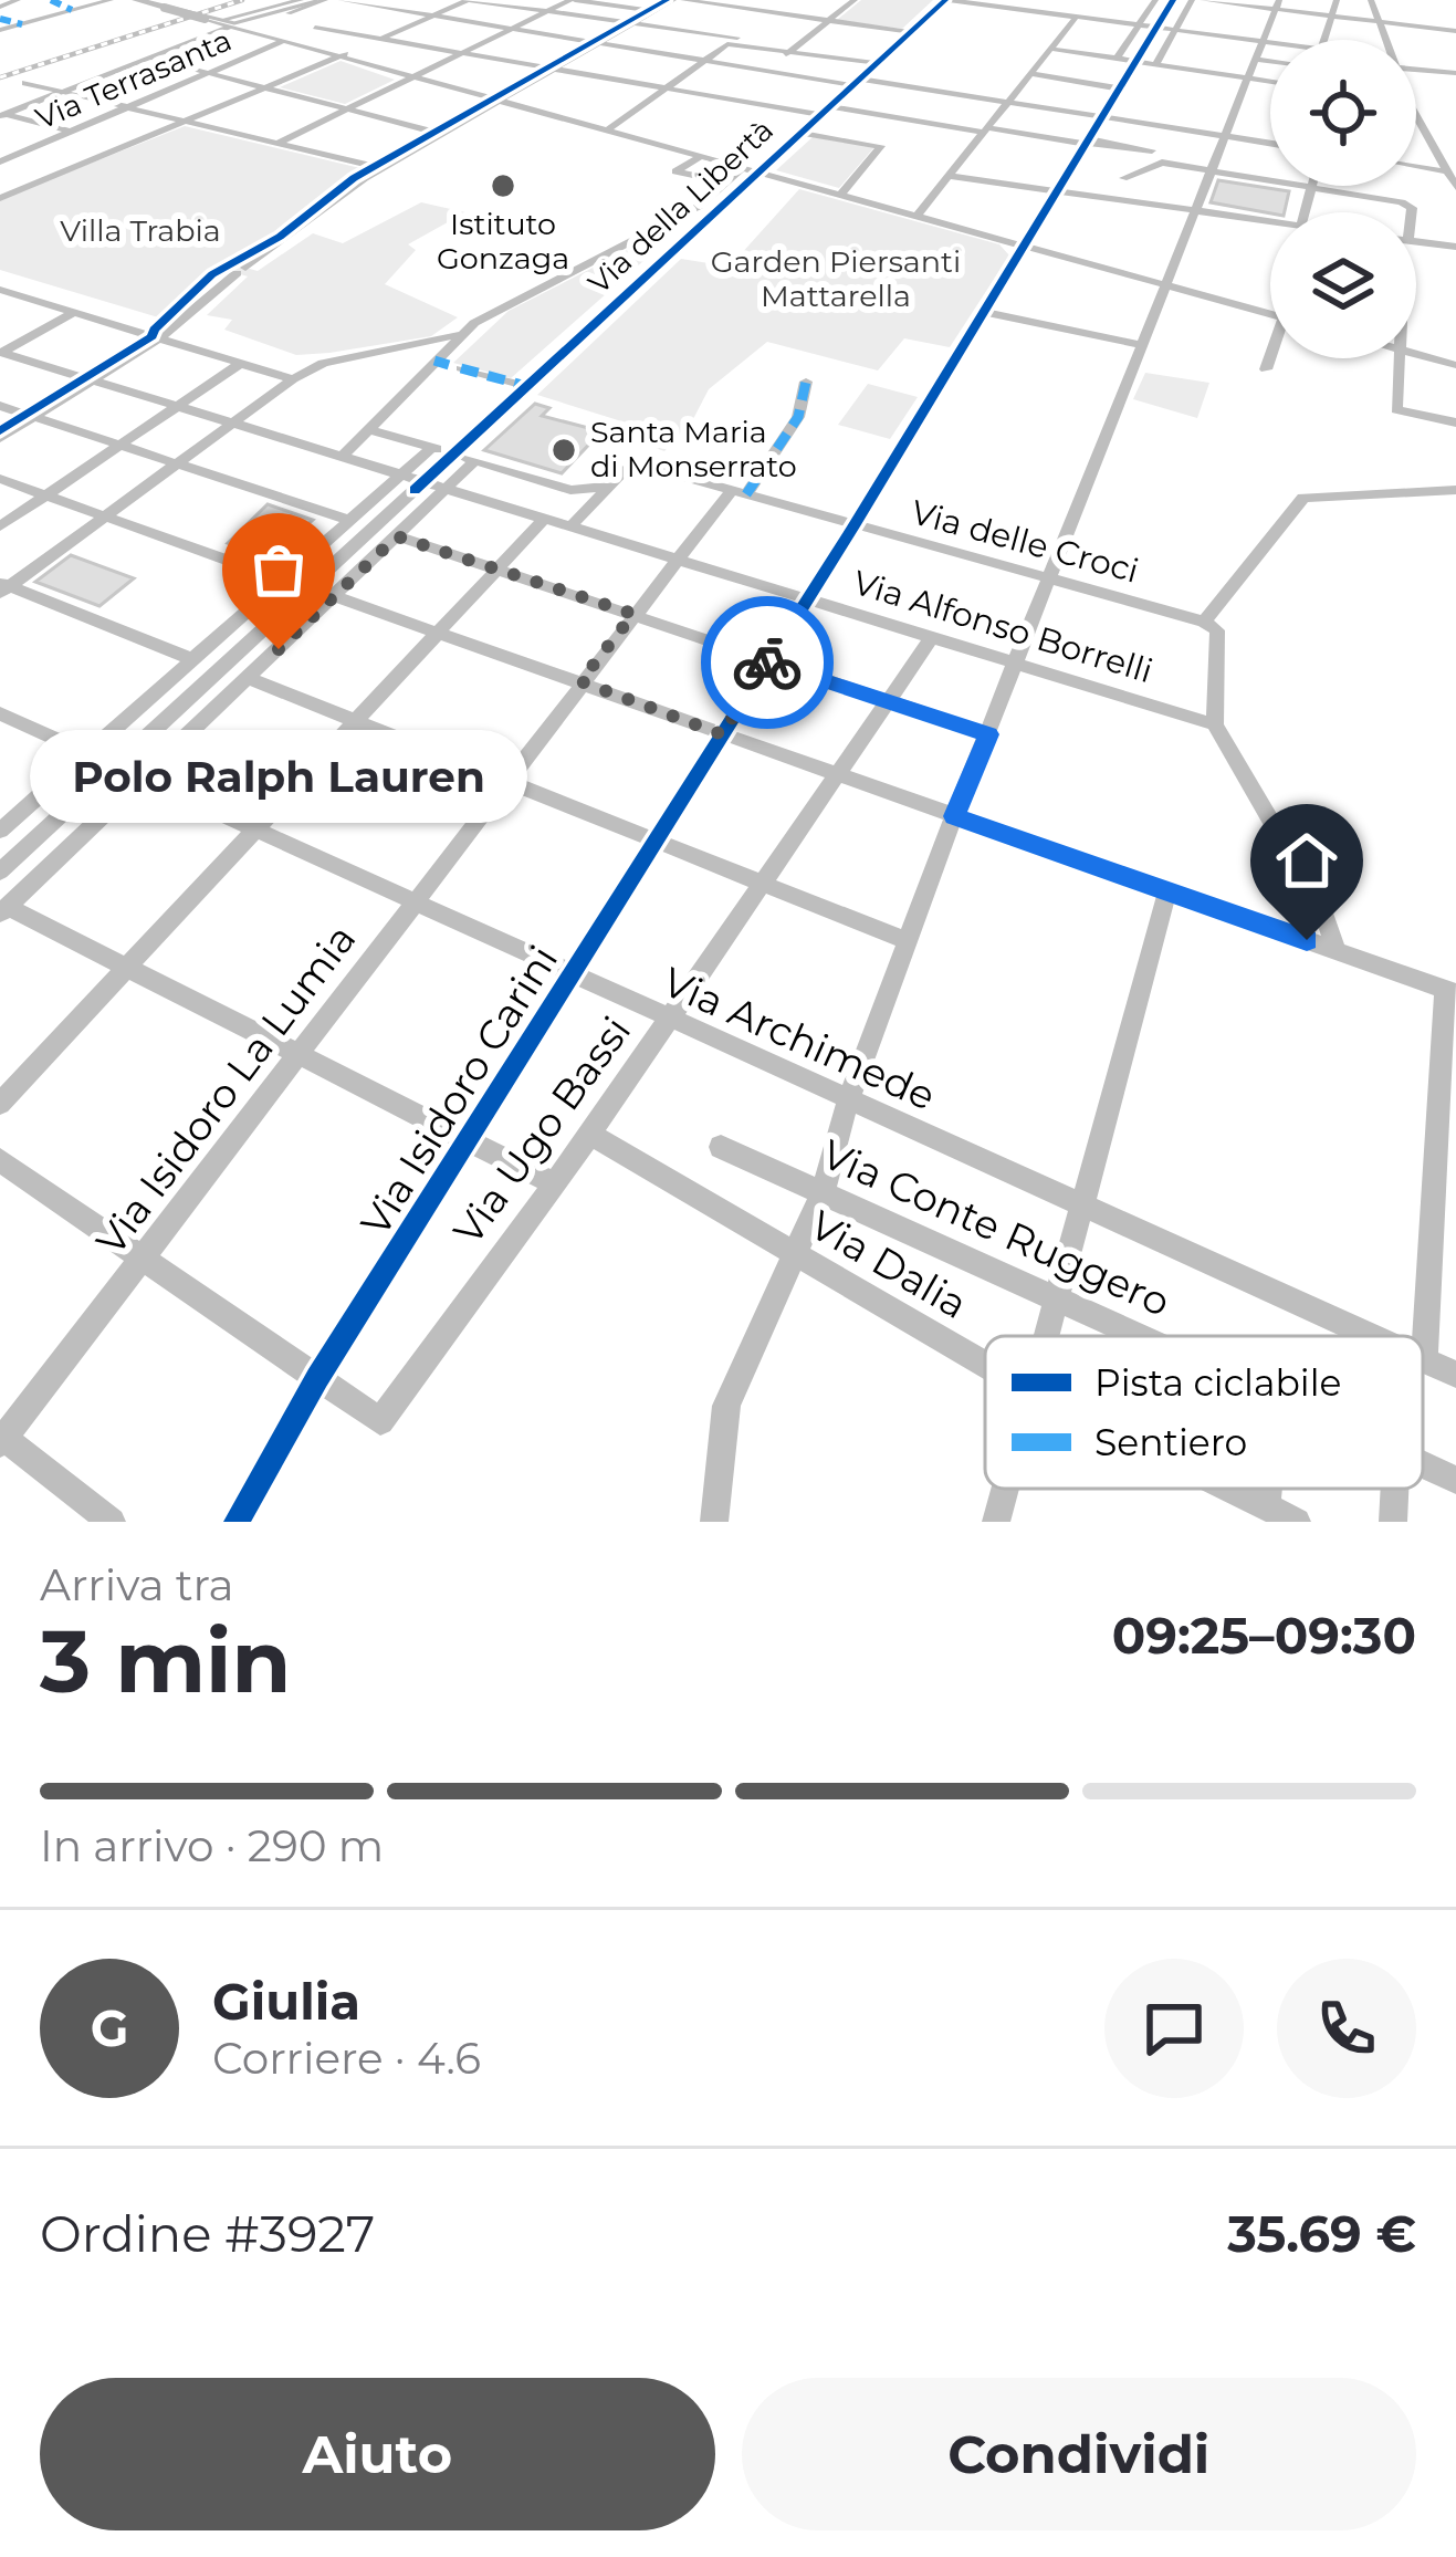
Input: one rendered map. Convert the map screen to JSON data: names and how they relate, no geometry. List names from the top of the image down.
{
  "streets": {
    "street": [
      "Via Terrasanta",
      "Via della Libertà",
      "Via delle Croci",
      "Via Alfonso Borrelli",
      "Via Archimede",
      "Via Isidoro La Lumia",
      "Via Isidoro Carini",
      "Via Ugo Bassi",
      "Via Conte Ruggero",
      "Via Dalia"
    ]
  },
  "crossings": [
    ["Via della Libertà", "Via delle Croci"],
    ["Via della Libertà", "Via Alfonso Borrelli"],
    ["Via della Libertà", "Via Archimede"],
    ["Via delle Croci", "Via Isidoro La Lumia"],
    ["Via delle Croci", "Via Isidoro Carini"],
    ["Via Alfonso Borrelli", "Via Isidoro La Lumia"],
    ["Via Alfonso Borrelli", "Via Isidoro Carini"],
    ["Via Alfonso Borrelli", "Via Ugo Bassi"],
    ["Via Archimede", "Via Isidoro La Lumia"],
    ["Via Archimede", "Via Isidoro Carini"],
    ["Via Archimede", "Via Ugo Bassi"],
    ["Via Isidoro Carini", "Via Ugo Bassi"],
    ["Via Ugo Bassi", "Via Dalia"]
  ],
  "parks": ["Villa Trabia", "Garden Piersanti Mattarella"],
  "places": ["Istituto Gonzaga", "Santa Maria di Monserrato", "Polo Ralph Lauren"],
  "legend": ["Pista ciclabile", "Sentiero"],
  "page": {
    "bubble": "Polo Ralph Lauren",
    "heading": ["3 min", "Arriva tra", "09:25–09:30"],
    "panel": [
      "Giulia",
      "Corriere · 4.6",
      "Ordine #3927",
      "35.69 €"
    ],
    "bar": "In arrivo · 290 m",
    "round": "G",
    "buttons": ["Aiuto", "Condividi"]
  }
}
